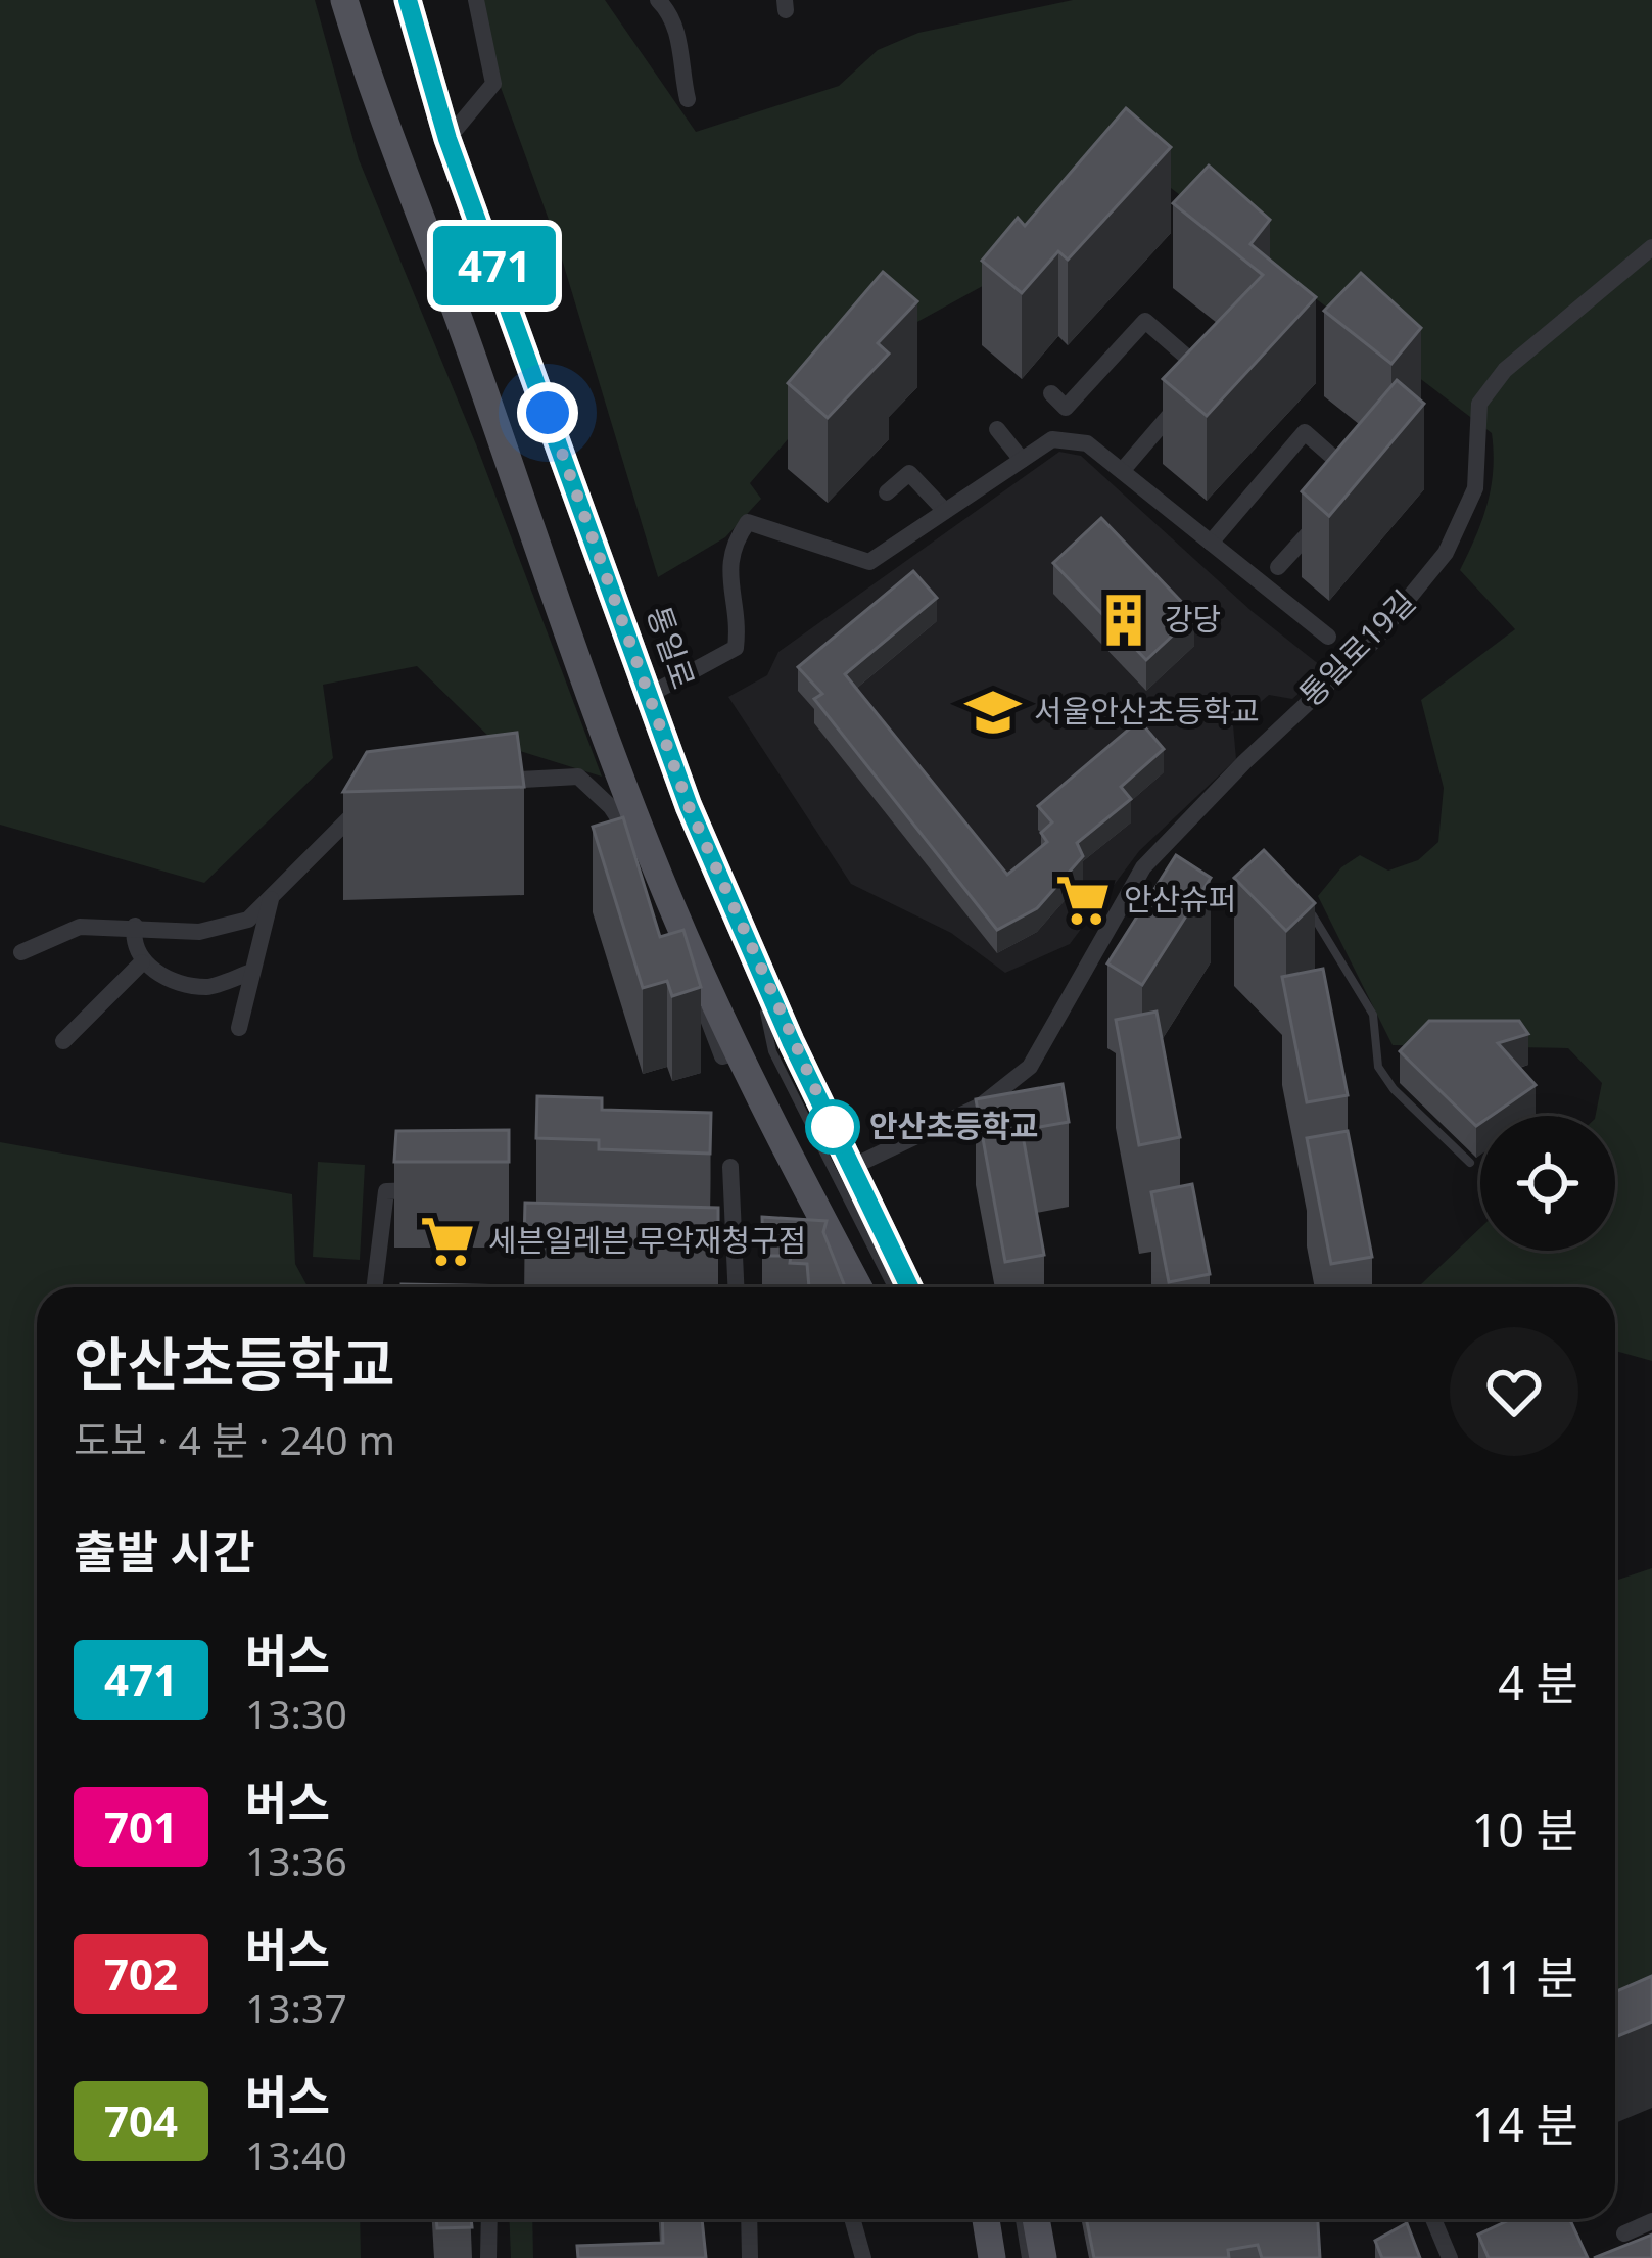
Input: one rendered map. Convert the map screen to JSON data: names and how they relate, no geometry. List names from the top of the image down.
{
  "streets": {
    "main road": ["통일로"],
    "street": ["통일로19길"]
  },
  "crossings": [
    ["통일로", "통일로19길"]
  ],
  "places": {
    "building": ["강당"],
    "school or university": ["서울안산초등학교"],
    "supermarket": ["안산슈퍼", "세븐일레븐 무악재청구점"],
    "other": ["안산초등학교"]
  },
  "lines": ["bus line 471"],
  "page": {
    "on_map": "471",
    "heading": [
      ["안산초등학교", "도보 · 4 분 · 240 m"],
      "출발 시간"
    ],
    "list": [
      {
        "mark": "471",
        "name": "버스",
        "note": "13:30",
        "value": "4 분"
      },
      {
        "mark": "701",
        "name": "버스",
        "note": "13:36",
        "value": "10 분"
      },
      {
        "mark": "702",
        "name": "버스",
        "note": "13:37",
        "value": "11 분"
      },
      {
        "mark": "704",
        "name": "버스",
        "note": "13:40",
        "value": "14 분"
      }
    ]
  }
}
